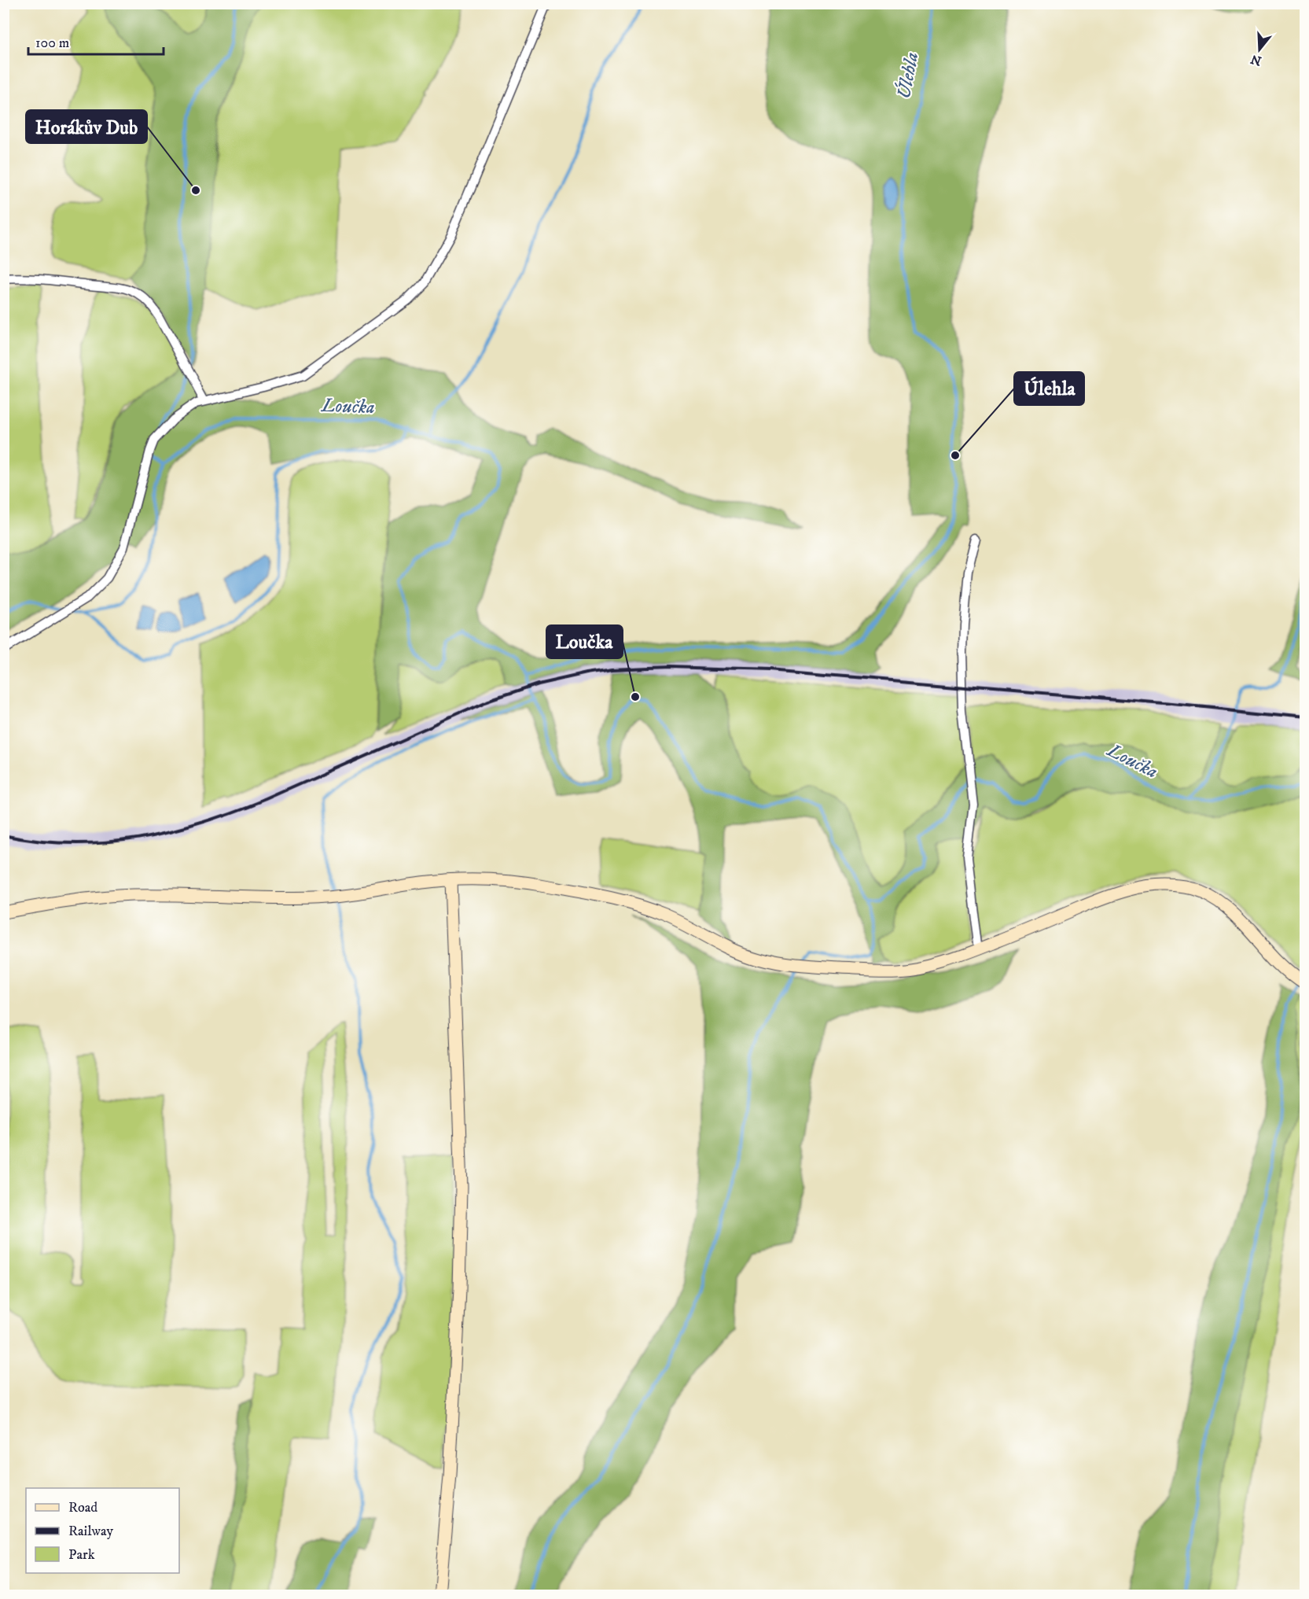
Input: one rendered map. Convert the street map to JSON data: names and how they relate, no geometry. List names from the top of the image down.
{
  "water": ["Úlehla", "Loučka"],
  "places": ["Horákův Dub", "Úlehla", "Loučka"],
  "legend": ["Road", "Railway", "Park"],
  "scale_bar": "100 m",
  "north": "bottom"
}
